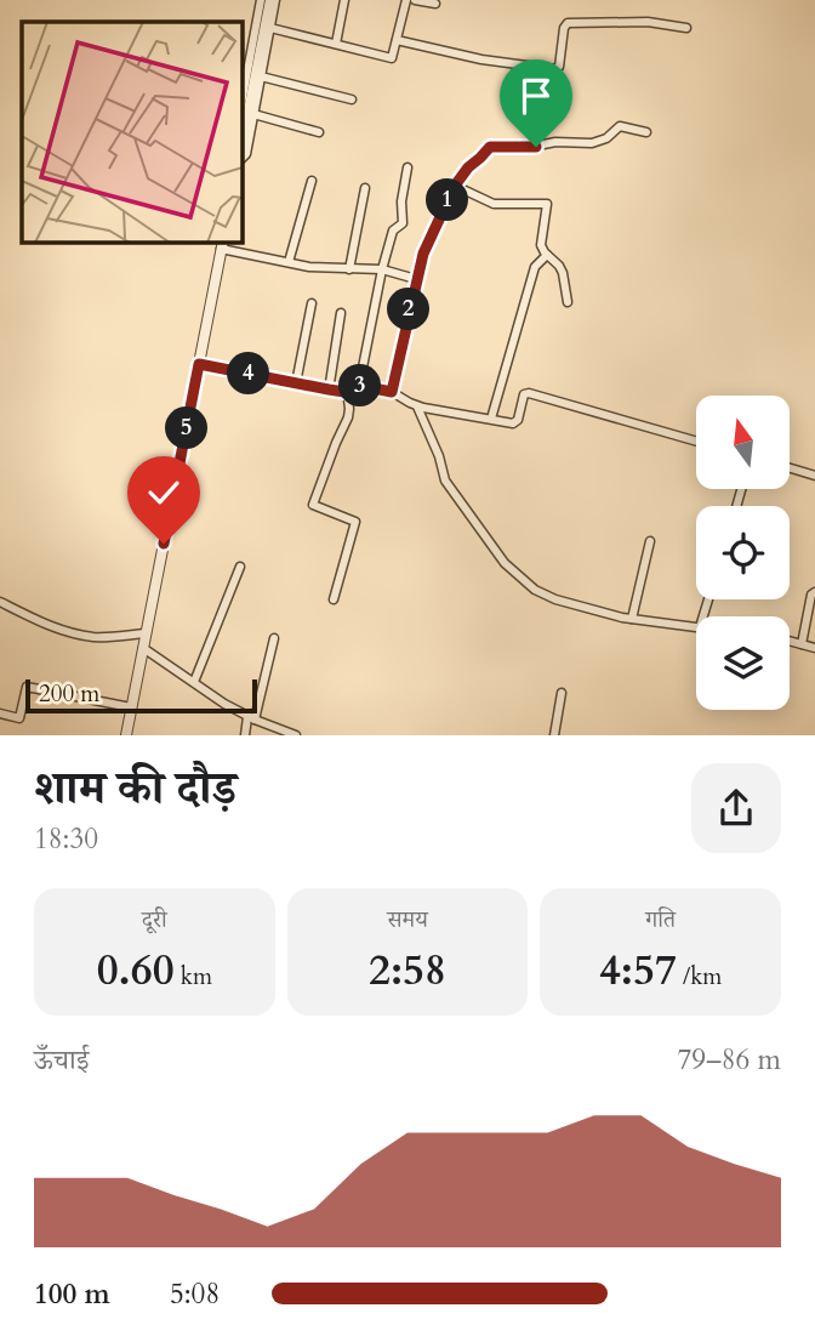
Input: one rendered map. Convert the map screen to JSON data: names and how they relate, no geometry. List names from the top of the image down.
{
  "scale_bar": "200 m",
  "north": "top",
  "page": {
    "pins": [
      "1",
      "2",
      "4",
      "3",
      "5"
    ],
    "scale": "200 m",
    "heading": ["शाम की दौड़", "18:30"],
    "stats": [
      ["दूरी", "0.60 km"],
      ["समय", "2:58"],
      ["गति", "4:57 /km"]
    ],
    "chart": ["ऊँचाई", "79–86 m"],
    "list": [
      {
        "name": "100 m",
        "note": "5:08"
      }
    ]
  }
}
